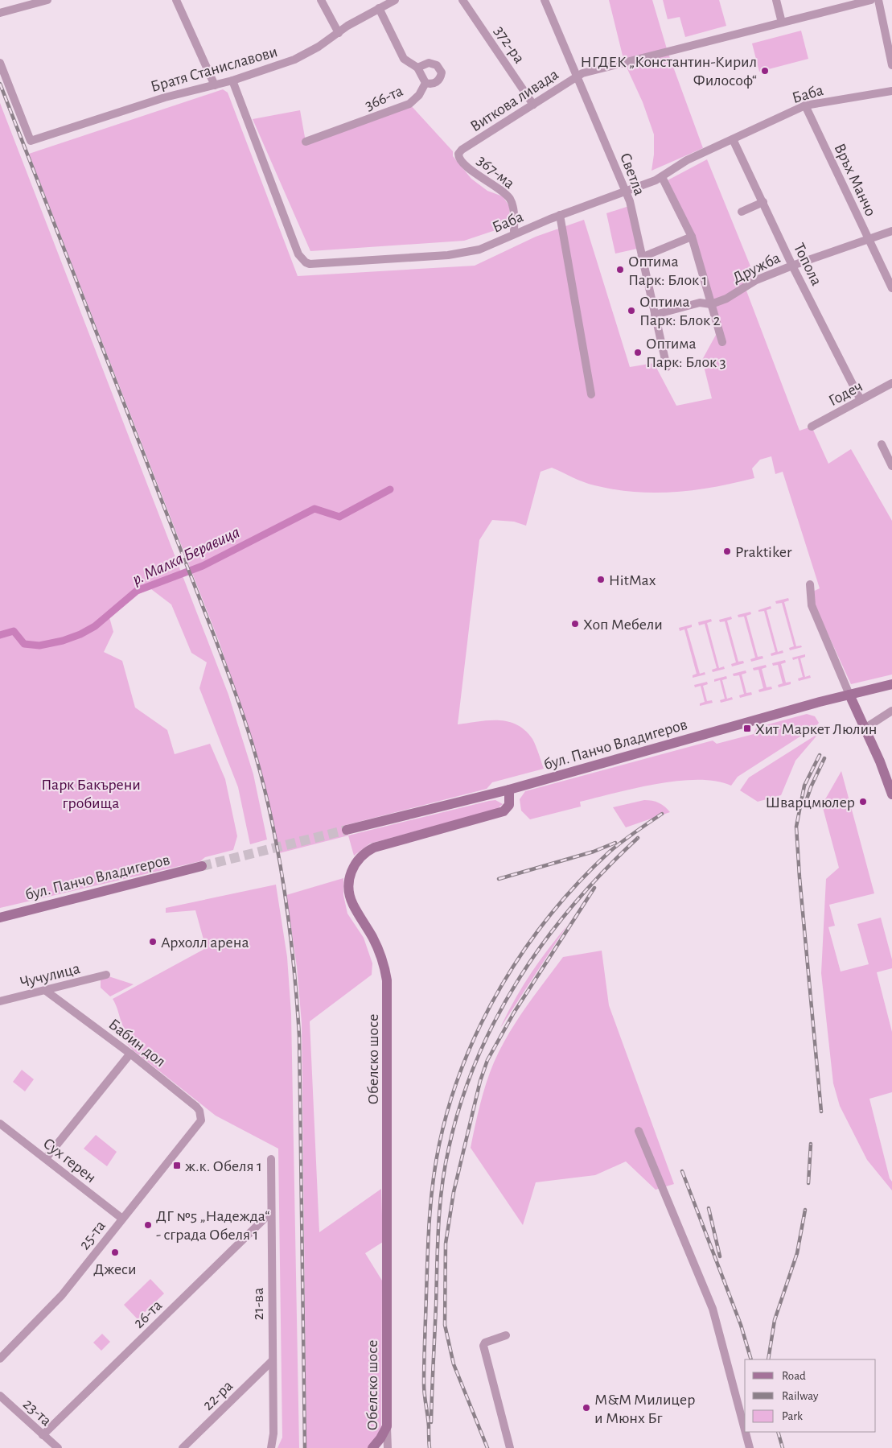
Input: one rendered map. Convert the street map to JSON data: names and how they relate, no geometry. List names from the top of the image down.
{
  "streets": {
    "street": [
      "372-ра",
      "Братя Станиславови",
      "Баба",
      "366-та",
      "Виткова ливада",
      "367-ма",
      "Светла",
      "Връх Манчо",
      "Топола",
      "Дружба",
      "Годеч",
      "бул. Панчо Владигеров",
      "Чучулица",
      "Бабин дол",
      "Обелско шосе",
      "Сух герен",
      "25-та",
      "21-ва",
      "26-та",
      "22-ра",
      "23-та"
    ]
  },
  "crossings": [
    ["372-ра", "Виткова ливада"],
    ["Братя Станиславови", "Баба"],
    ["Братя Станиславови", "366-та"],
    ["Баба", "367-ма"],
    ["Баба", "Светла"],
    ["Баба", "Връх Манчо"],
    ["Баба", "Топола"],
    ["Виткова ливада", "367-ма"],
    ["Виткова ливада", "Светла"],
    ["Светла", "Дружба"],
    ["Връх Манчо", "Дружба"],
    ["Топола", "Дружба"],
    ["Топола", "Годеч"],
    ["бул. Панчо Владигеров", "Обелско шосе"],
    ["Чучулица", "Бабин дол"],
    ["Бабин дол", "25-та"],
    ["Сух герен", "25-та"],
    ["21-ва", "26-та"],
    ["21-ва", "22-ра"],
    ["26-та", "23-та"]
  ],
  "water": ["р. Малка Беравица"],
  "parks": ["Парк Бакърени гробища"],
  "places": {
    "other": [
      "НГДЕК „Константин-Кирил Философ“",
      "Оптима Парк: Блок 1",
      "Оптима Парк: Блок 2",
      "Оптима Парк: Блок 3",
      "Praktiker",
      "HitMax",
      "Хоп Мебели",
      "Шварцмюлер",
      "Архолл арена",
      "ДГ №5 „Надежда“ - сграда Обеля 1",
      "Джеси",
      "М&M Mилицер и Мюнх Бг"
    ],
    "transit": ["Хит Маркет Люлин", "ж.к. Обеля 1"]
  },
  "legend": ["Road", "Railway", "Park"]
}
